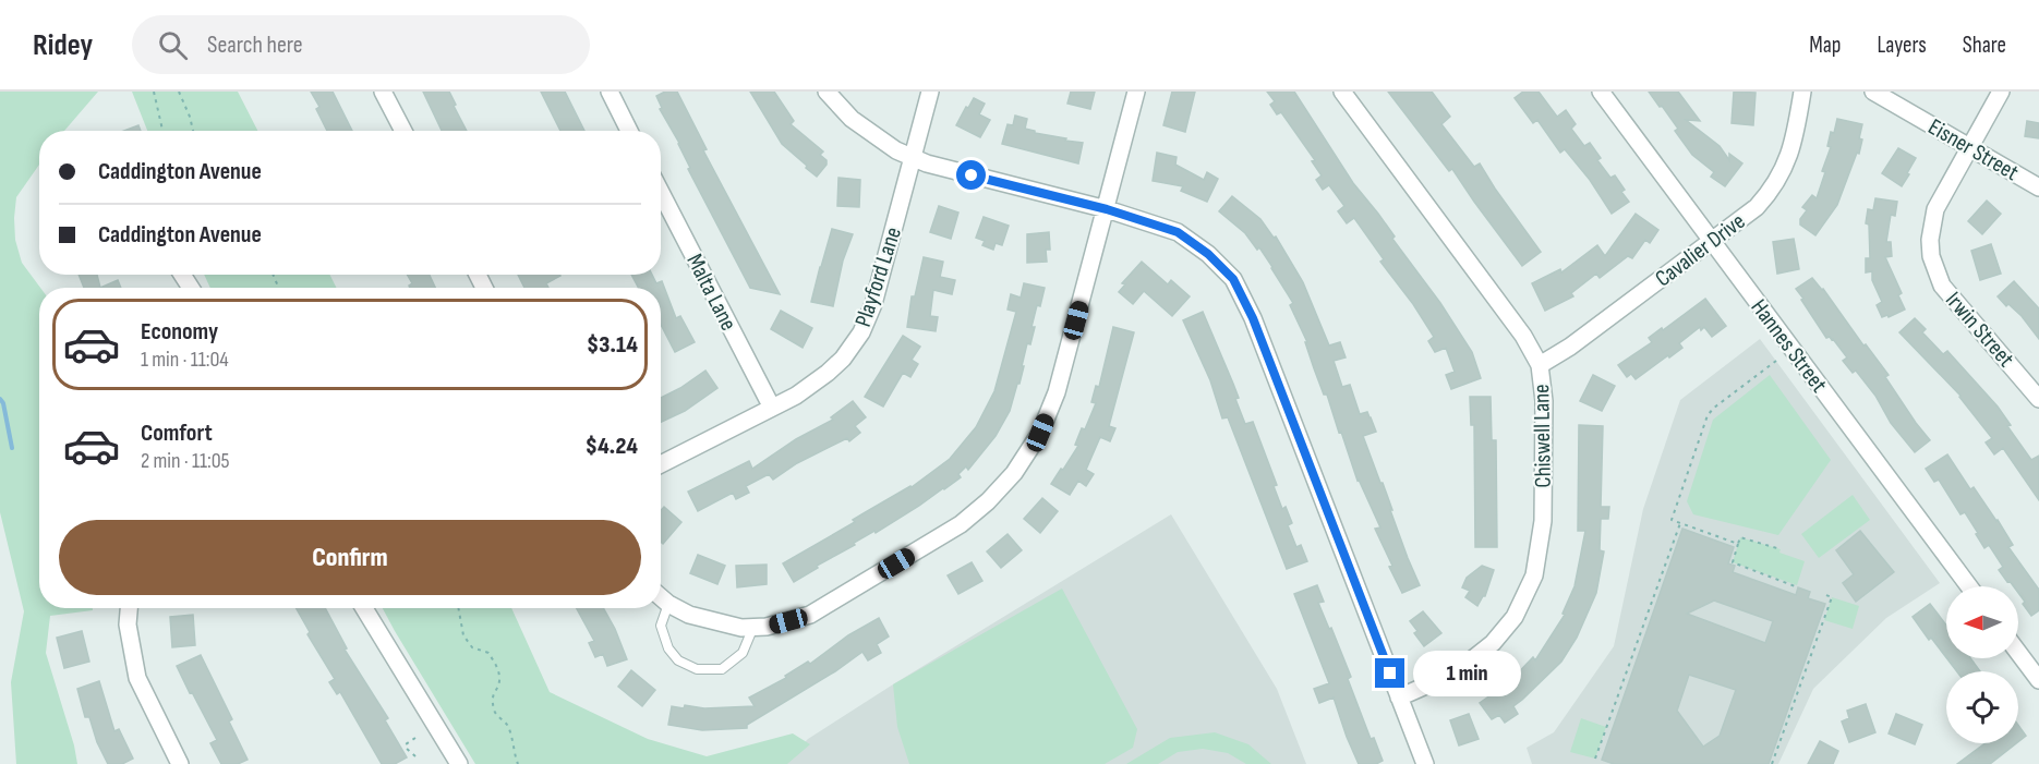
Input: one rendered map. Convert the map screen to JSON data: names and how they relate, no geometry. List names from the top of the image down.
{
  "streets": {
    "street": [
      "Eisner Street",
      "Cavalier Drive",
      "Playford Lane",
      "Malta Lane",
      "Irwin Street",
      "Hannes Street",
      "Chiswell Lane"
    ]
  },
  "crossings": [
    ["Eisner Street", "Irwin Street"],
    ["Cavalier Drive", "Hannes Street"],
    ["Cavalier Drive", "Chiswell Lane"],
    ["Playford Lane", "Malta Lane"]
  ],
  "north": "left",
  "page": {
    "header": "Ridey",
    "search": "Search here",
    "nav": ["Map", "Layers", "Share"],
    "banner": ["Caddington Avenue", "Caddington Avenue"],
    "list": [
      {
        "name": "Economy",
        "note": "1 min · 11:04",
        "value": "$3.14"
      },
      {
        "name": "Comfort",
        "note": "2 min · 11:05",
        "value": "$4.24"
      }
    ],
    "buttons": "Confirm",
    "bubble": "1 min"
  }
}
